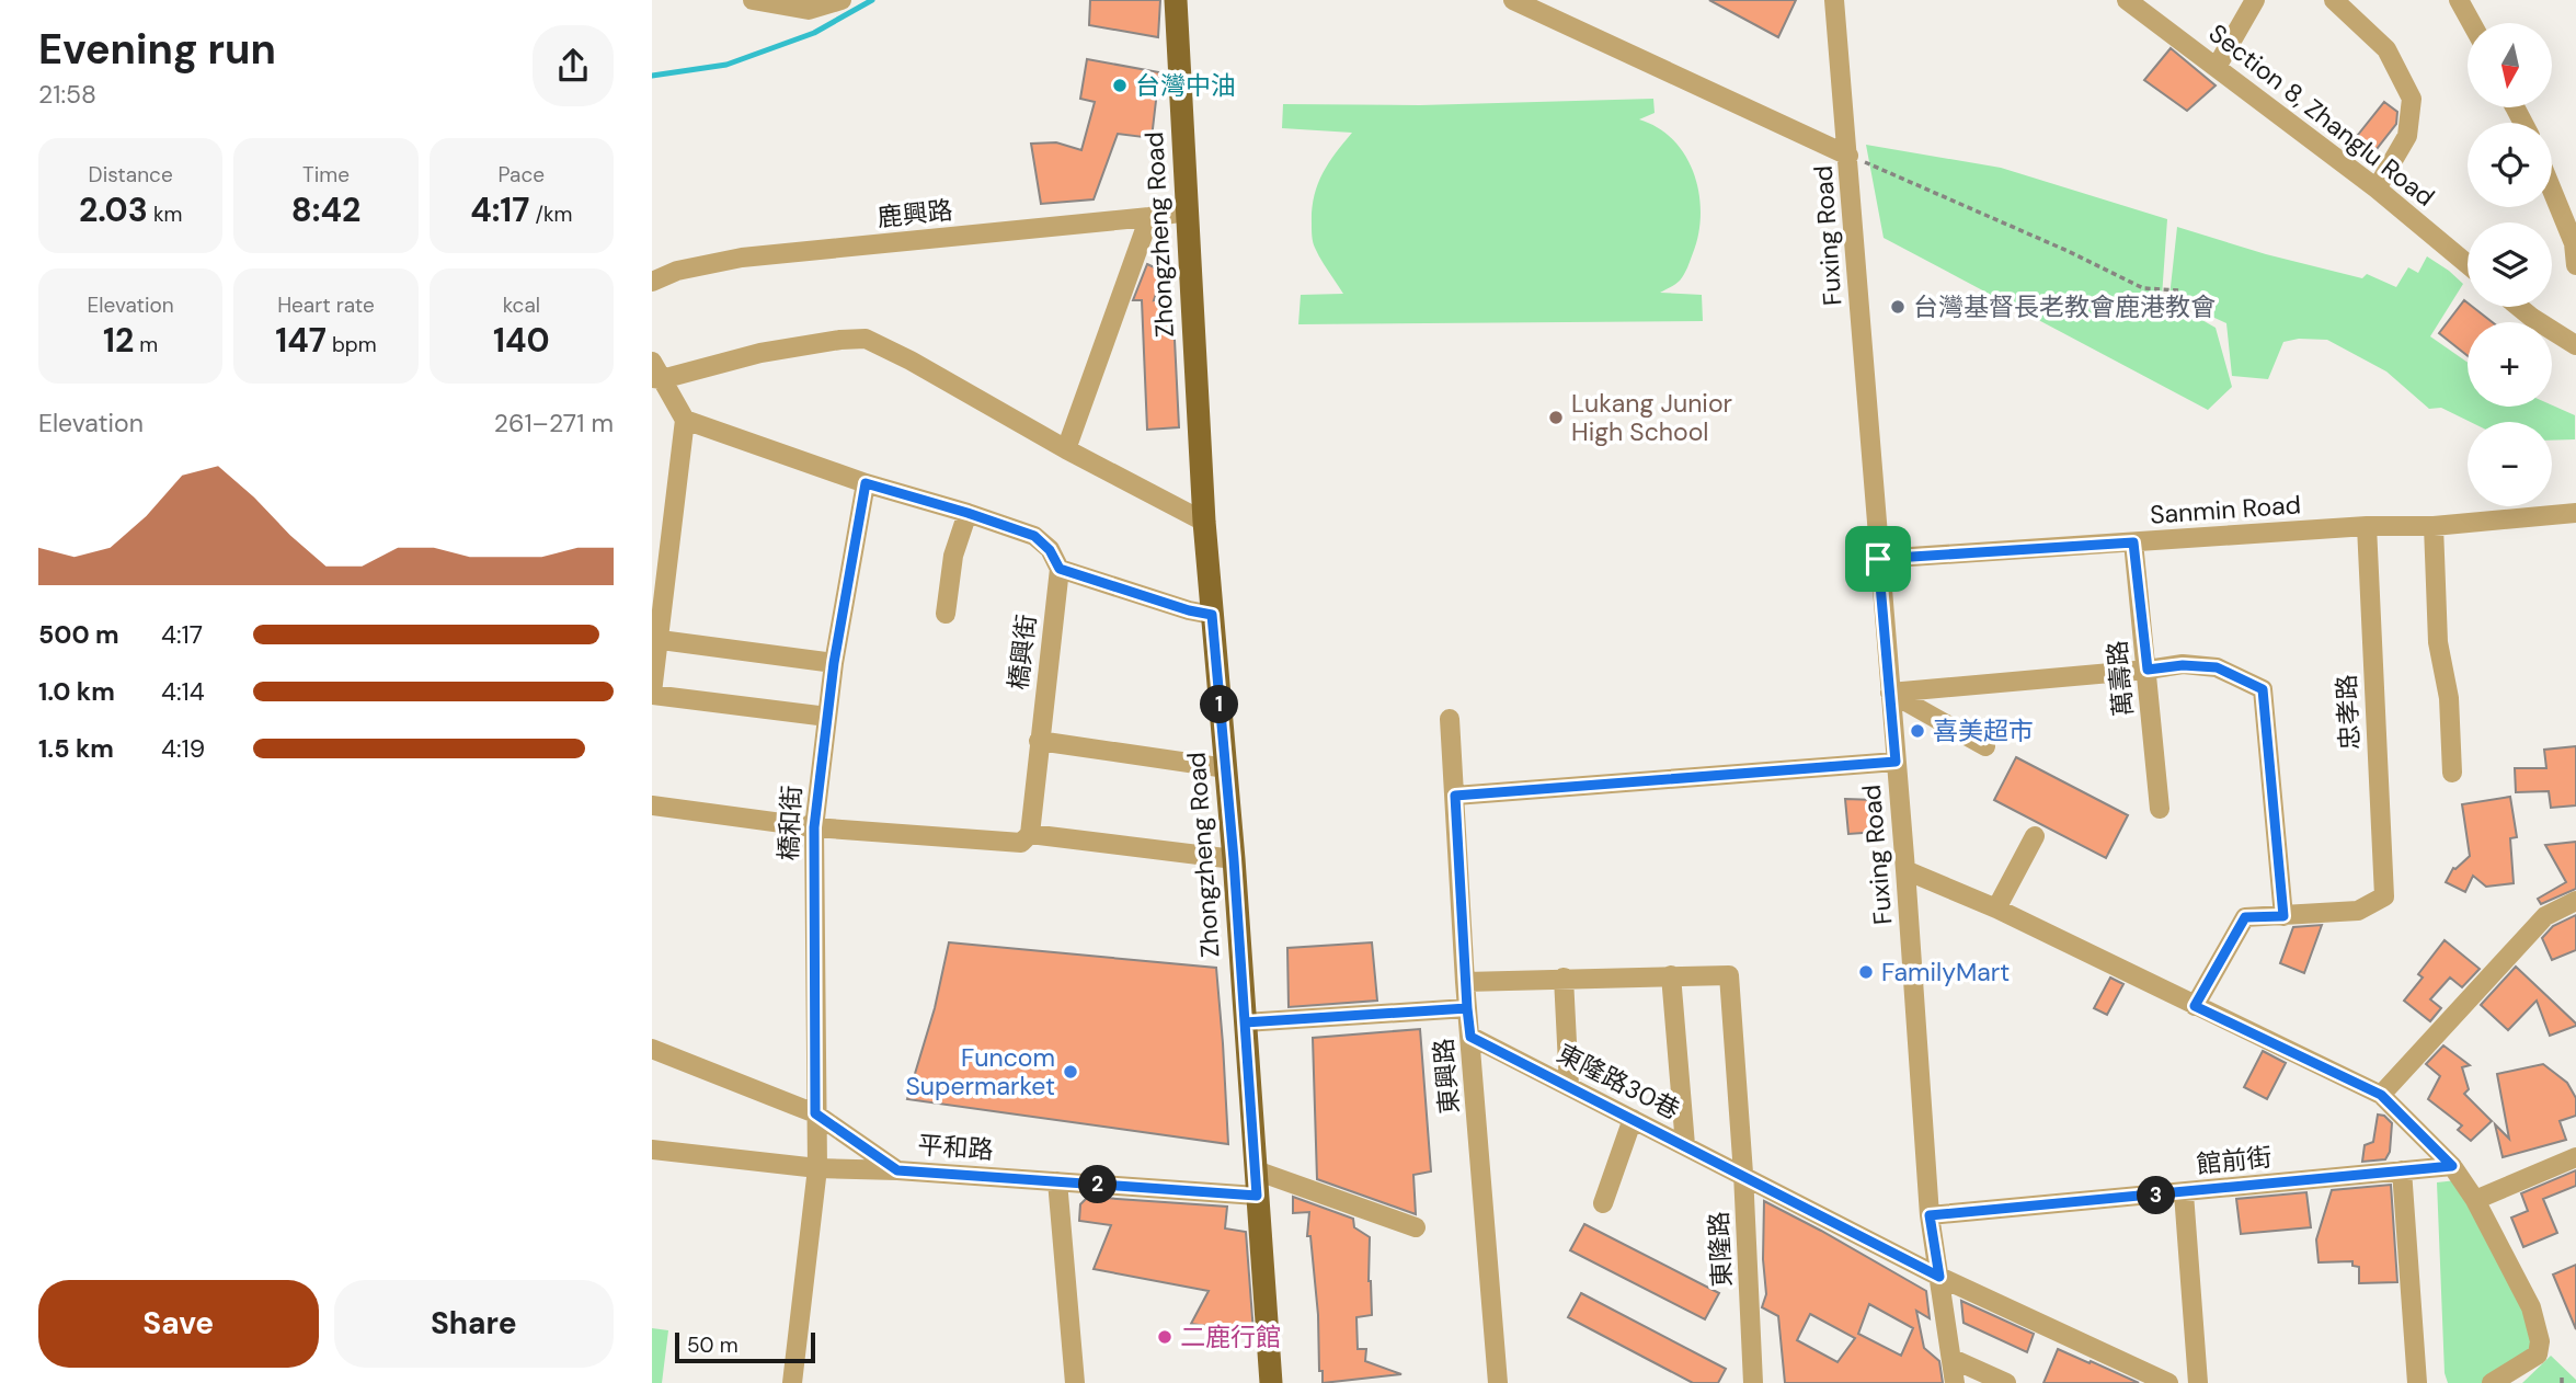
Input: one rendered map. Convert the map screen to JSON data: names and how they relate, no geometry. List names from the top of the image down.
{
  "streets": {
    "main road": ["Zhongzheng Road"],
    "street": [
      "Section 8, Zhanglu Road",
      "鹿興路",
      "Fuxing Road",
      "Sanmin Road",
      "橋興街",
      "萬壽路",
      "忠孝路",
      "橋和街",
      "東興路",
      "東隆路30巷",
      "平和路",
      "館前街",
      "東隆路"
    ]
  },
  "crossings": [
    ["鹿興路", "Zhongzheng Road"],
    ["Zhongzheng Road", "平和路"],
    ["Fuxing Road", "Sanmin Road"],
    ["Fuxing Road", "東隆路30巷"],
    ["Fuxing Road", "館前街"],
    ["Sanmin Road", "萬壽路"],
    ["Sanmin Road", "忠孝路"],
    ["橋和街", "平和路"],
    ["東興路", "東隆路30巷"],
    ["東隆路30巷", "東隆路"]
  ],
  "places": [
    "台灣中油",
    "台灣基督長老教會鹿港教會",
    "Lukang Junior High School",
    "喜美超市",
    "FamilyMart",
    "Funcom Supermarket",
    "二鹿行館"
  ],
  "scale_bar": "50 m",
  "north": "bottom",
  "page": {
    "heading": ["Evening run", "21:58"],
    "map_buttons": ["+", "−"],
    "stats": [
      ["Distance", "2.03 km"],
      ["Time", "8:42"],
      ["Pace", "4:17 /km"],
      ["Elevation", "12 m"],
      ["Heart rate", "147 bpm"],
      ["kcal", "140"]
    ],
    "chart": ["Elevation", "261–271 m"],
    "list": [
      {
        "name": "500 m",
        "note": "4:17"
      },
      {
        "name": "1.0 km",
        "note": "4:14"
      },
      {
        "name": "1.5 km",
        "note": "4:19"
      }
    ],
    "pins": ["1", "2", "3"],
    "buttons": ["Save", "Share"],
    "scale": "50 m"
  }
}
